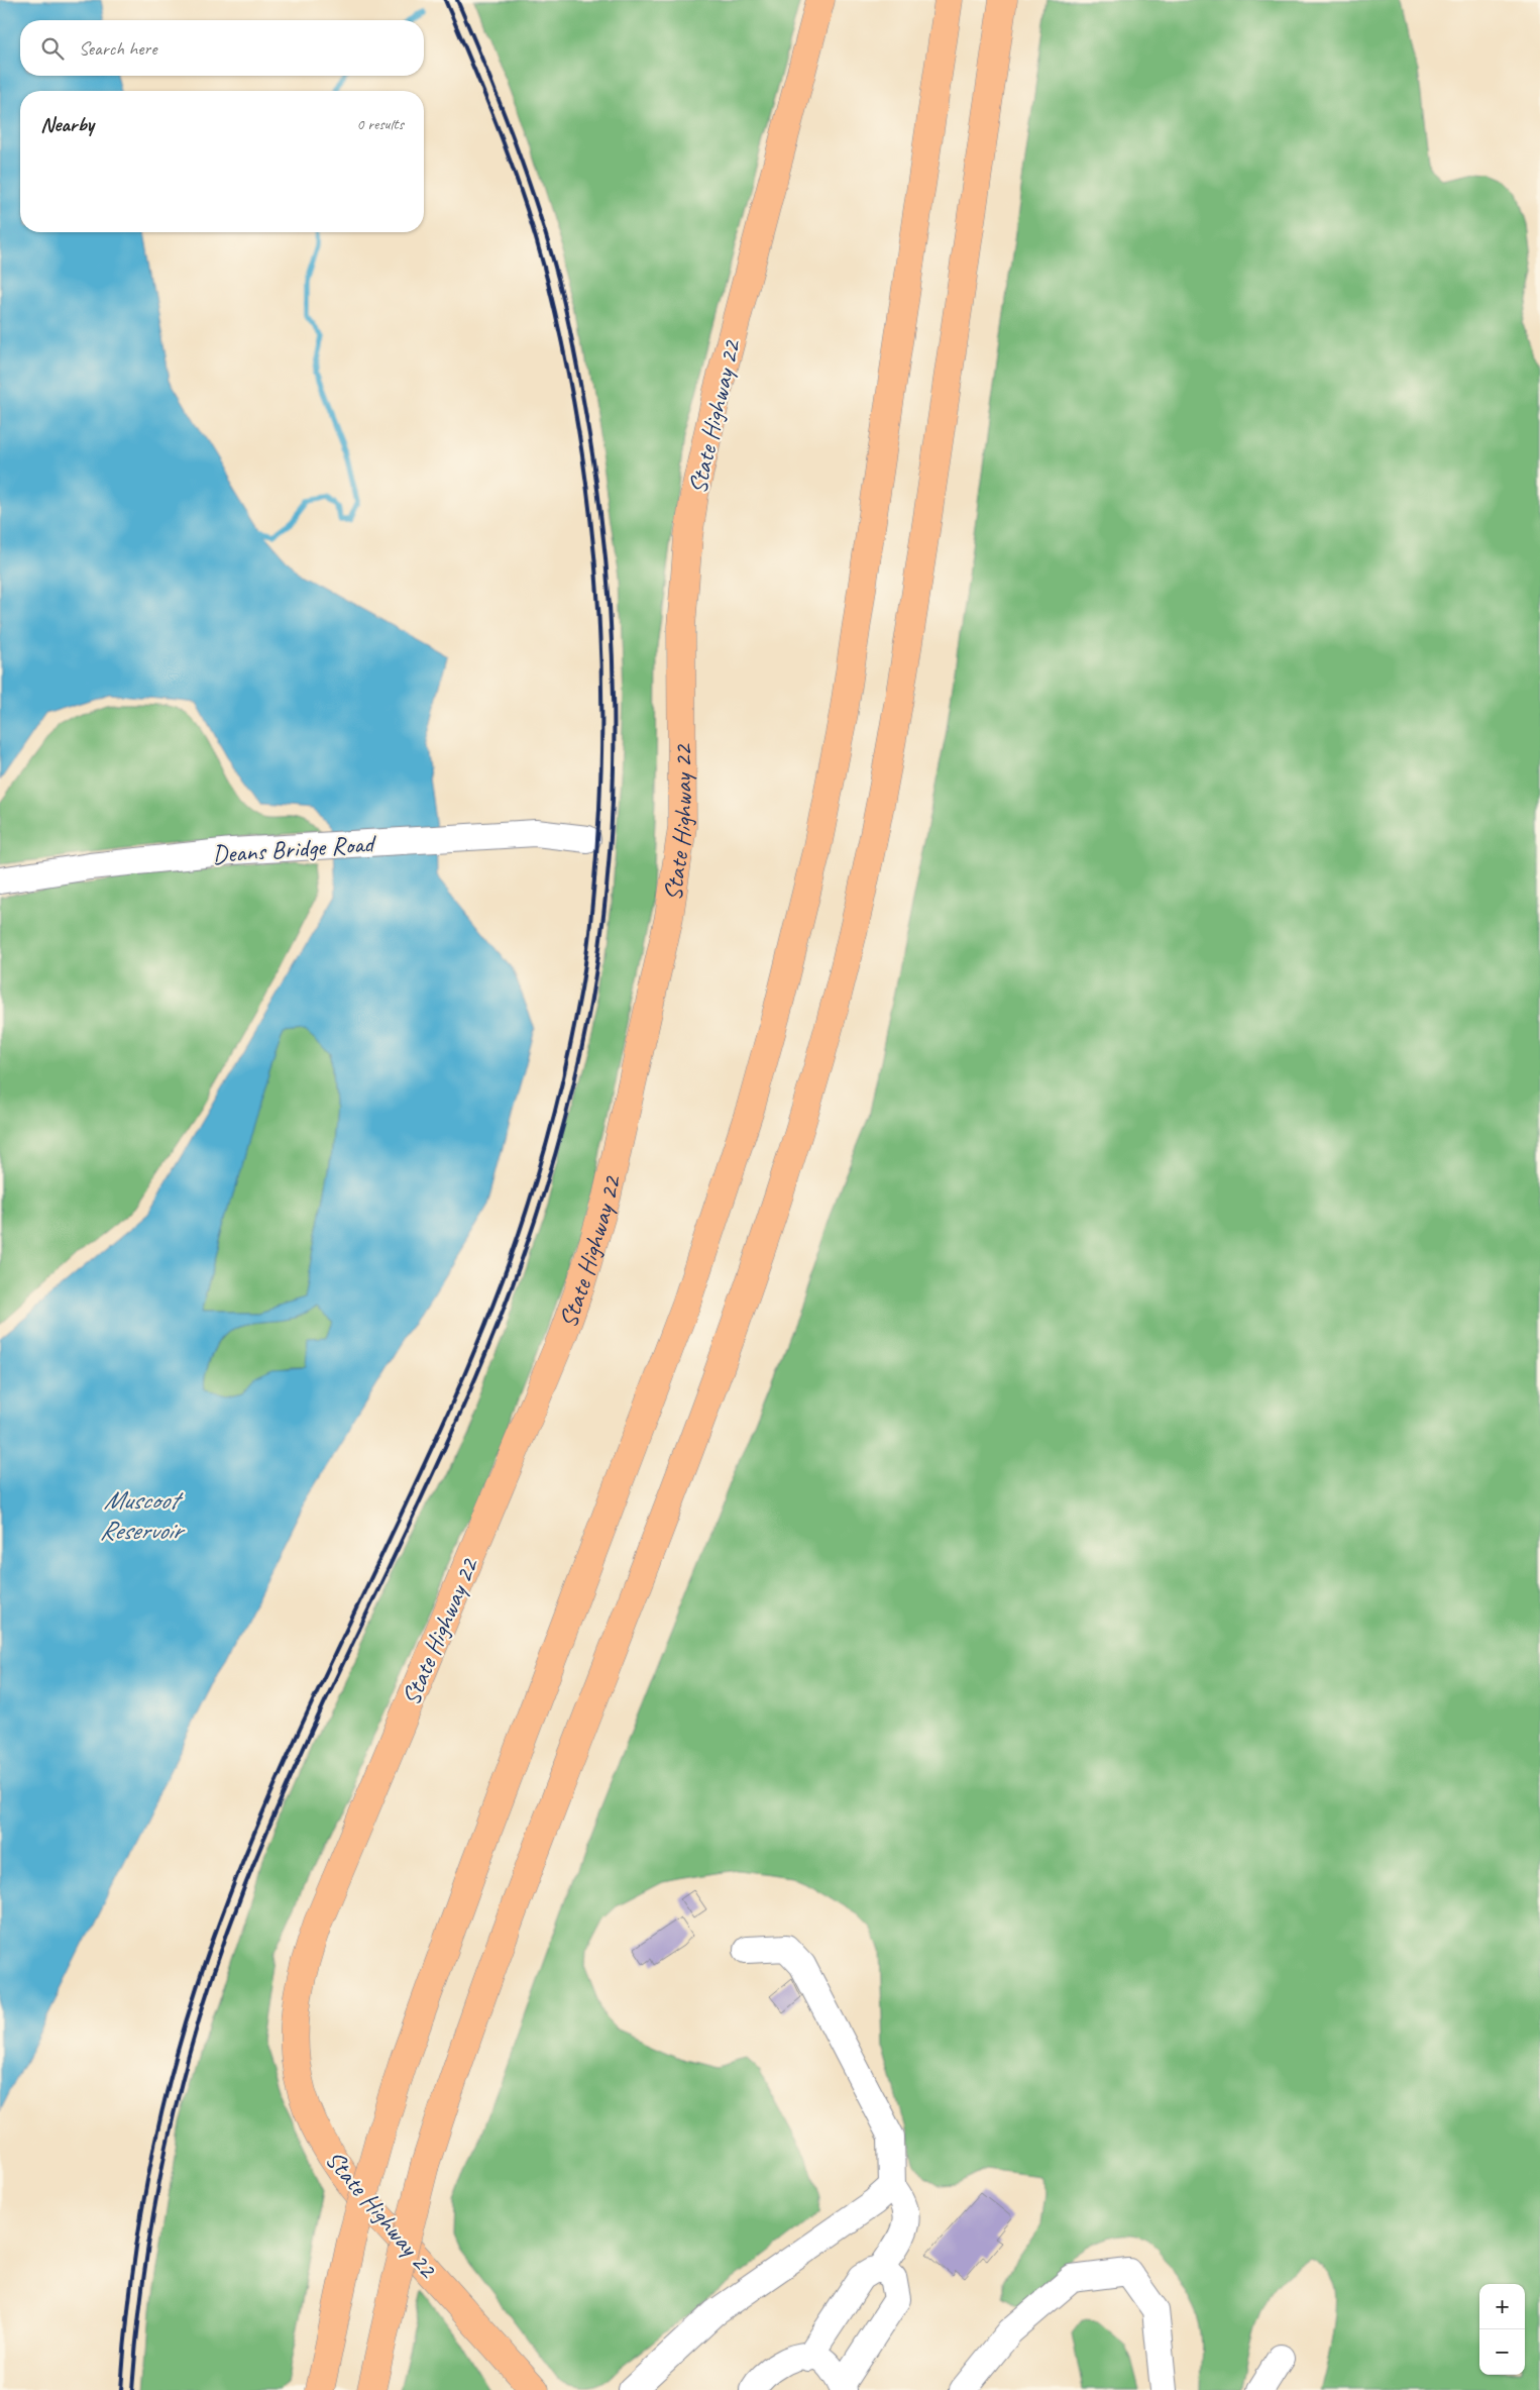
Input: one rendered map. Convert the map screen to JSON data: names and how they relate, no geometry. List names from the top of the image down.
{
  "streets": {
    "main road": ["State Highway 22"],
    "street": ["Deans Bridge Road"]
  },
  "water": ["Muscoot Reservoir"],
  "page": {
    "search": "Search here",
    "heading": ["Nearby", "0 results"],
    "map_buttons": ["+", "−"]
  }
}
